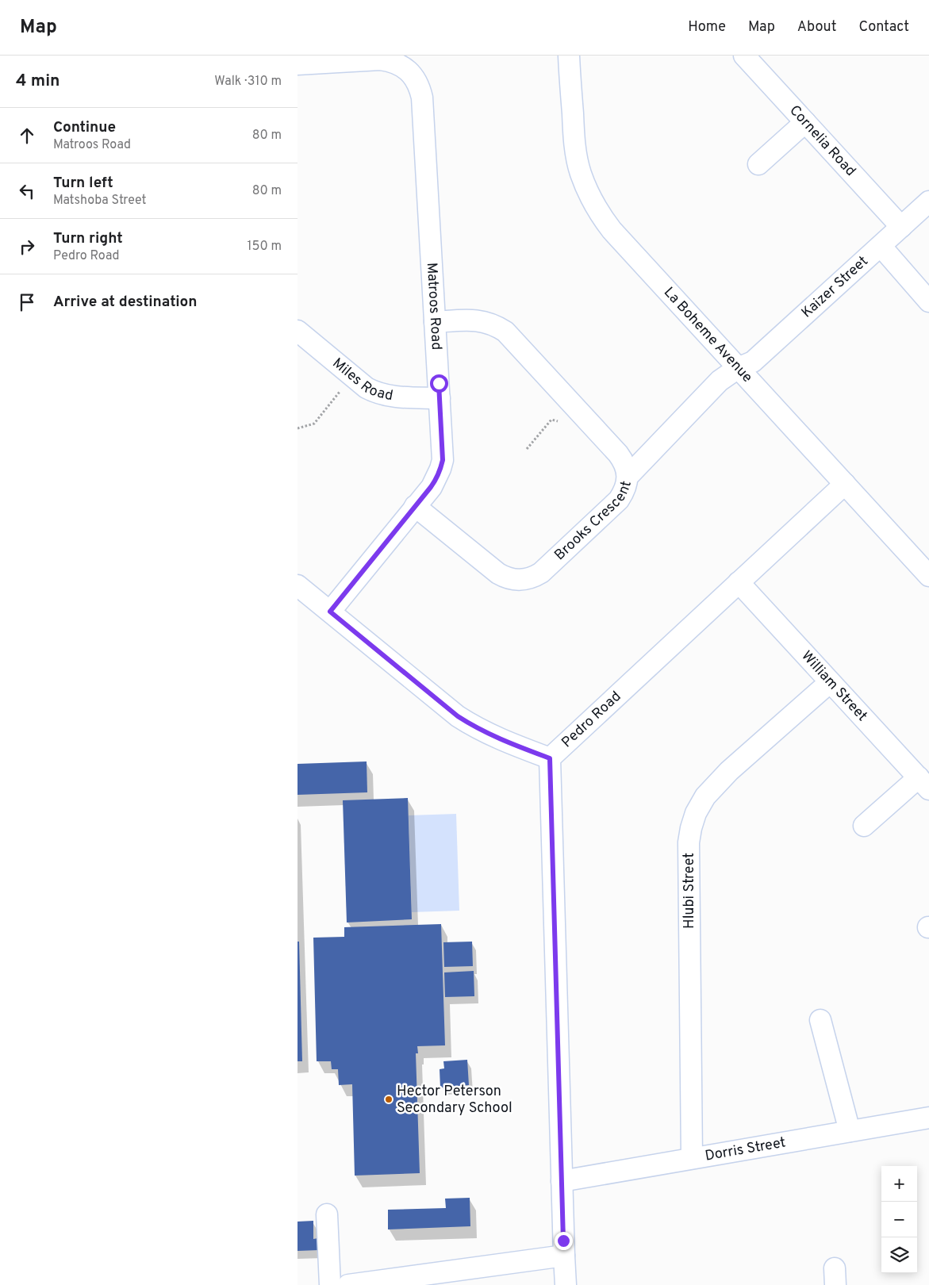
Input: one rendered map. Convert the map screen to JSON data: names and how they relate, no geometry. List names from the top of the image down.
{
  "streets": {
    "street": [
      "Cornelia Road",
      "Kaizer Street",
      "Matroos Road",
      "La Boheme Avenue",
      "Miles Road",
      "Brooks Crescent",
      "William Street",
      "Pedro Road",
      "Hlubi Street",
      "Dorris Street"
    ]
  },
  "crossings": [
    ["Cornelia Road", "Kaizer Street"],
    ["Kaizer Street", "La Boheme Avenue"],
    ["Kaizer Street", "Brooks Crescent"],
    ["Matroos Road", "Miles Road"],
    ["Matroos Road", "Brooks Crescent"],
    ["La Boheme Avenue", "Pedro Road"],
    ["William Street", "Pedro Road"],
    ["William Street", "Hlubi Street"],
    ["Pedro Road", "Dorris Street"],
    ["Hlubi Street", "Dorris Street"]
  ],
  "places": ["Hector Peterson Secondary School"],
  "page": {
    "header": "Map",
    "nav": [
      "Home",
      "Map",
      "About",
      "Contact"
    ],
    "heading": ["4 min", "Walk · 310 m"],
    "list": [
      ["Continue", "Matroos Road", "80 m"],
      ["Turn left", "Matshoba Street", "80 m"],
      ["Turn right", "Pedro Road", "150 m"],
      "Arrive at destination"
    ],
    "map_buttons": ["+", "−"]
  }
}
